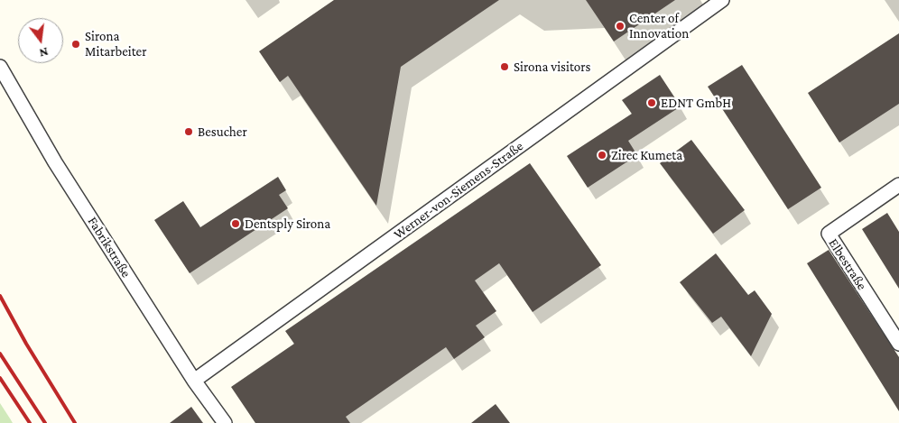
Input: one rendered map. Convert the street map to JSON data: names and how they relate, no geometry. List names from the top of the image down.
{
  "streets": {
    "street": ["Werner-von-Siemens-Straße", "Fabrikstraße", "Elbestraße"]
  },
  "crossings": [
    ["Werner-von-Siemens-Straße", "Fabrikstraße"]
  ],
  "places": [
    "Center of Innovation",
    "Sirona Mitarbeiter",
    "Sirona visitors",
    "EDNT GmbH",
    "Besucher",
    "Zirec Kumeta",
    "Dentsply Sirona"
  ],
  "north": "bottom"
}
